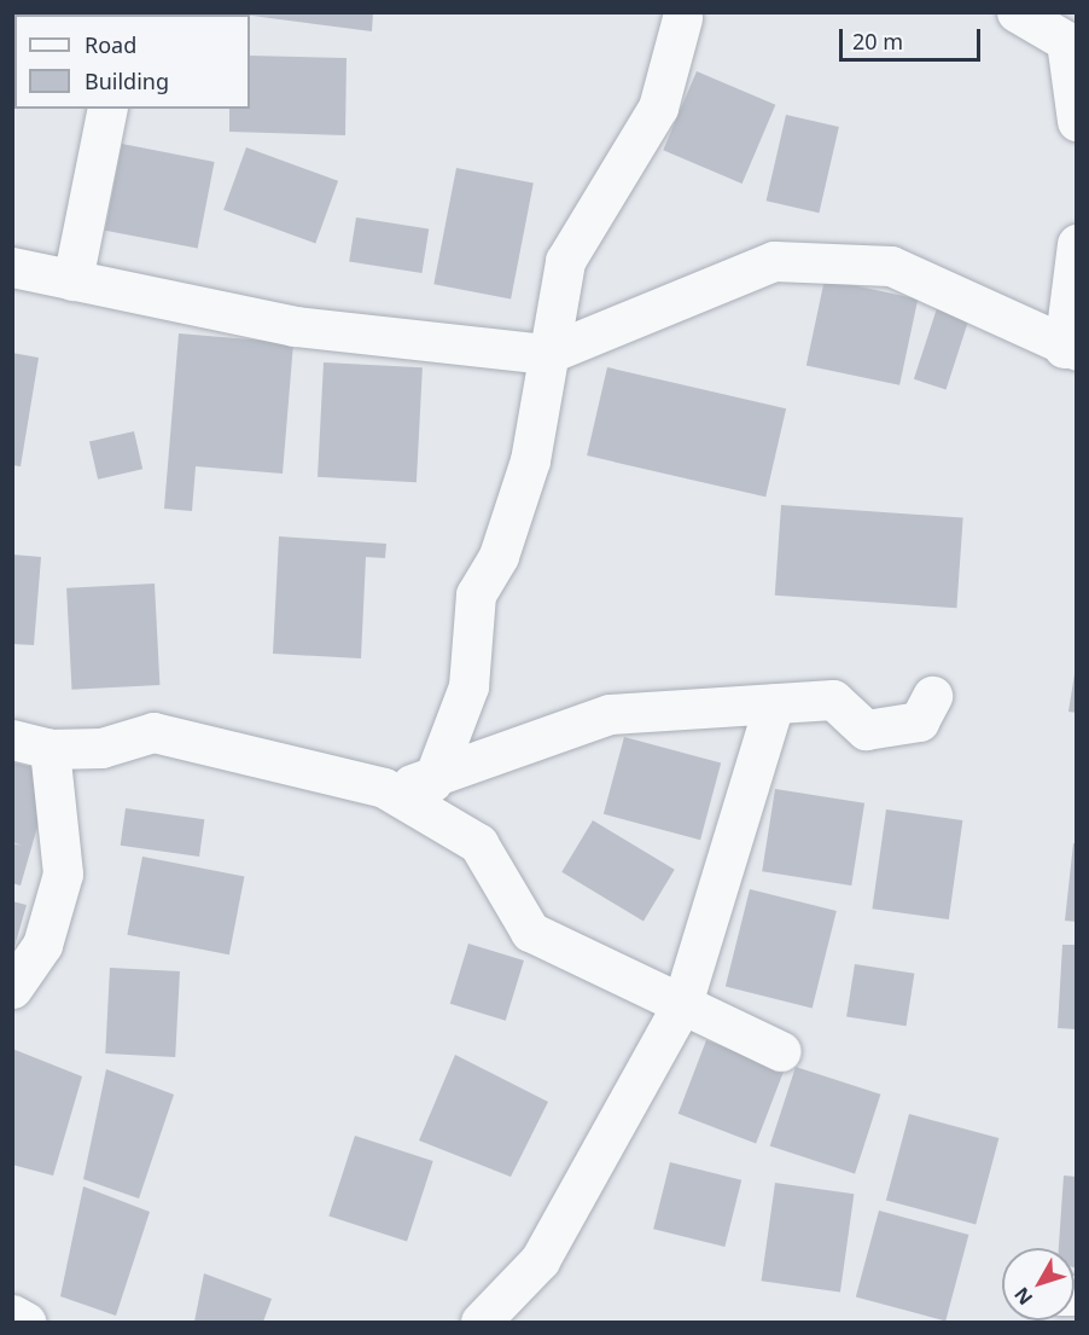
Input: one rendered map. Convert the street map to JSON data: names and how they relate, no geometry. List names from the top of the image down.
{
  "legend": ["Road", "Building"],
  "scale_bar": "20 m",
  "north": "bottom left"
}
